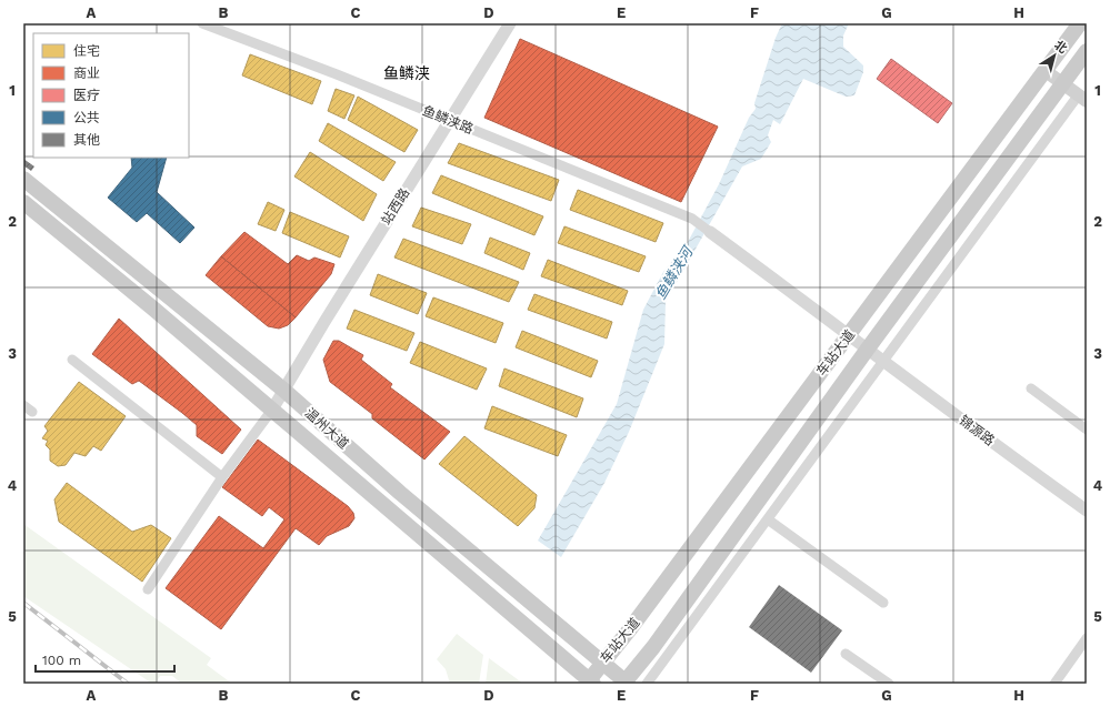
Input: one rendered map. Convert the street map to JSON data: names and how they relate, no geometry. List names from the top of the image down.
{
  "streets": {
    "main road": ["车站大道", "温州大道"],
    "street": ["鱼鳞浃路", "站西路", "锦源路"]
  },
  "crossings": [
    ["鱼鳞浃路", "站西路"],
    ["鱼鳞浃路", "锦源路"],
    ["站西路", "温州大道"],
    ["车站大道", "温州大道"],
    ["车站大道", "锦源路"]
  ],
  "districts": ["鱼鳞浃"],
  "water": ["鱼鳞浃河"],
  "legend": [
    "住宅",
    "商业",
    "医疗",
    "公共",
    "其他"
  ],
  "scale_bar": "100 m",
  "north": "top right",
  "grid": {
    "columns": [
      "A",
      "B",
      "C",
      "D",
      "E",
      "F",
      "G",
      "H"
    ],
    "rows": [
      "1",
      "2",
      "3",
      "4",
      "5"
    ]
  }
}
